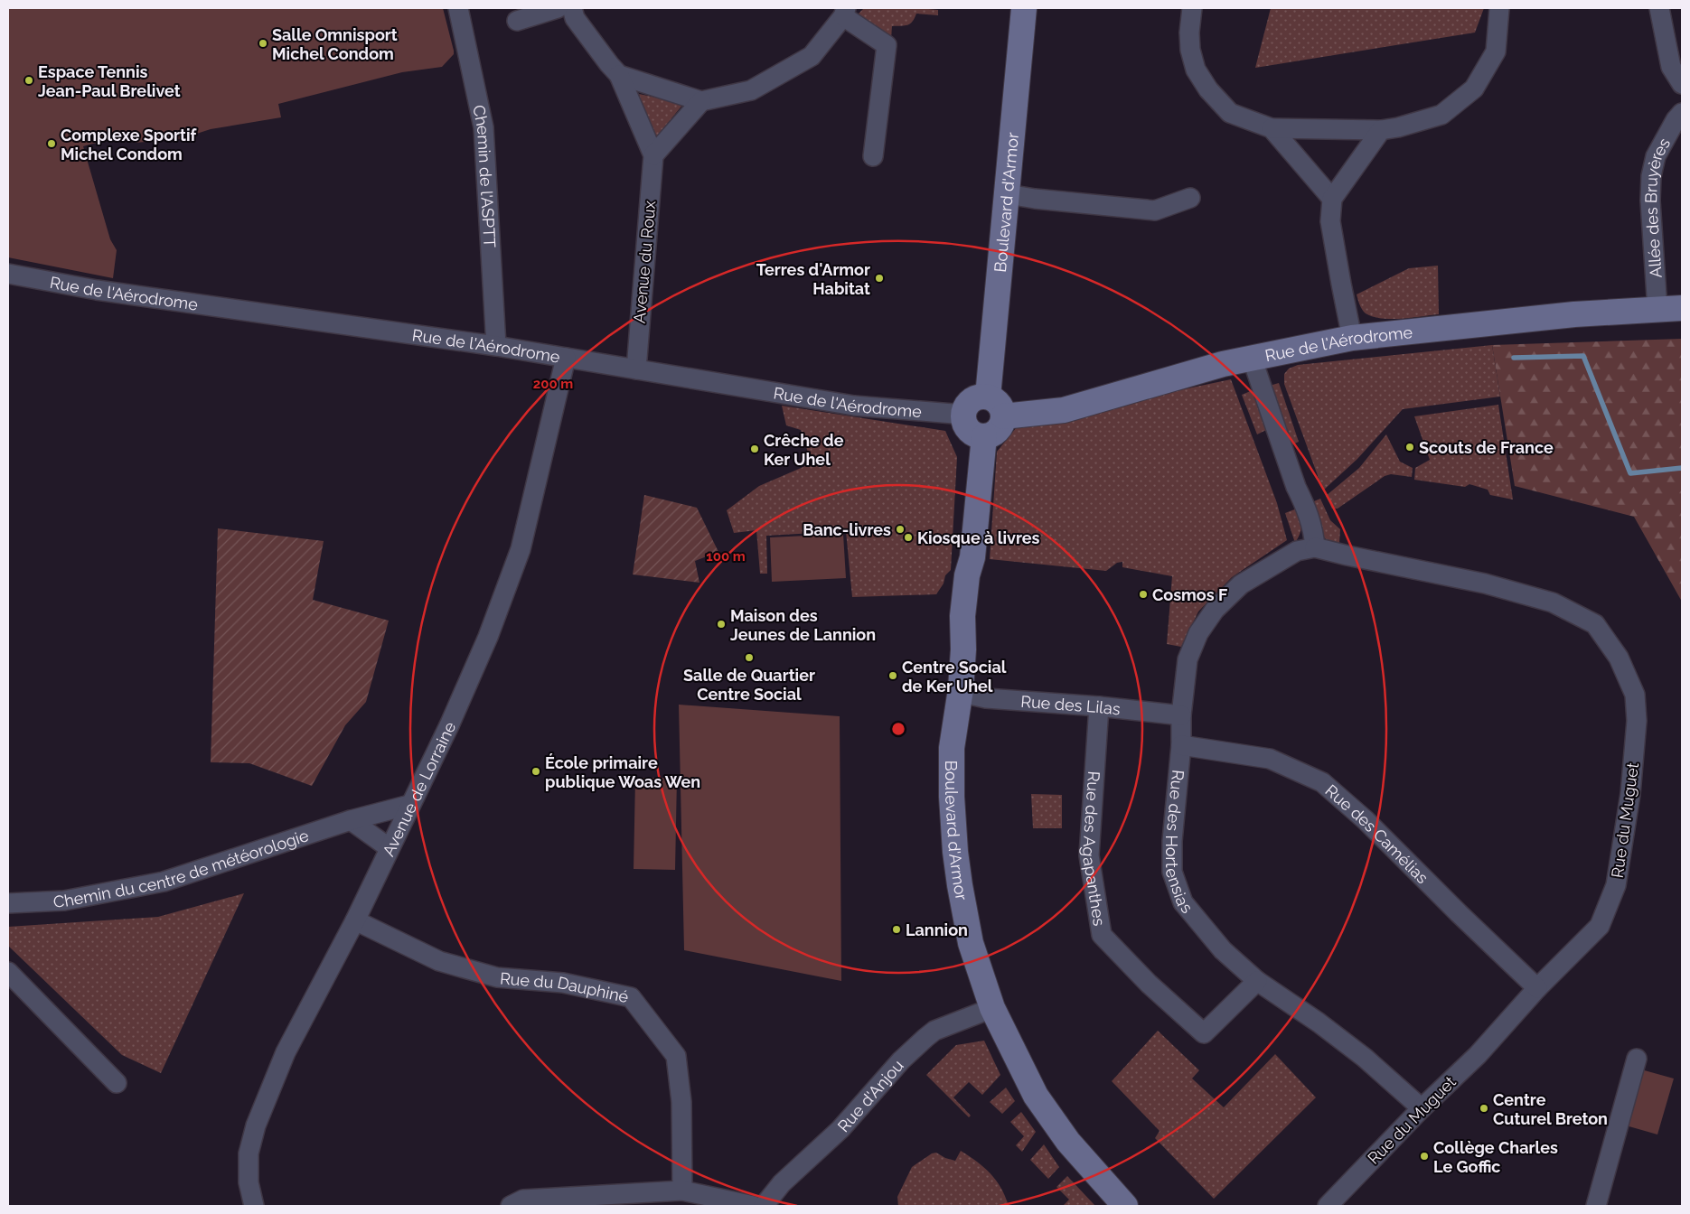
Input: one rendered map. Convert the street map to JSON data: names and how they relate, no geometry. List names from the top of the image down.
{
  "streets": {
    "main road": ["Boulevard d'Armor", "Rue de l'Aérodrome"],
    "street": [
      "Chemin de l'ASPTT",
      "Allée des Bruyères",
      "Avenue du Roux",
      "Rue des Lilas",
      "Avenue de Lorraine",
      "Rue du Muguet",
      "Rue des Camélias",
      "Rue des Hortensias",
      "Rue des Agapanthes",
      "Chemin du centre de météorologie",
      "Rue du Dauphiné",
      "Rue d'Anjou"
    ]
  },
  "crossings": [
    ["Chemin de l'ASPTT", "Rue de l'Aérodrome"],
    ["Boulevard d'Armor", "Rue de l'Aérodrome"],
    ["Boulevard d'Armor", "Rue des Lilas"],
    ["Boulevard d'Armor", "Rue d'Anjou"],
    ["Allée des Bruyères", "Rue de l'Aérodrome"],
    ["Avenue du Roux", "Rue de l'Aérodrome"],
    ["Rue de l'Aérodrome", "Avenue de Lorraine"],
    ["Rue des Lilas", "Rue des Hortensias"],
    ["Rue des Lilas", "Rue des Agapanthes"],
    ["Avenue de Lorraine", "Chemin du centre de météorologie"],
    ["Avenue de Lorraine", "Rue du Dauphiné"],
    ["Rue du Muguet", "Rue des Camélias"],
    ["Rue du Muguet", "Rue des Hortensias"],
    ["Rue des Camélias", "Rue des Hortensias"],
    ["Rue des Hortensias", "Rue des Agapanthes"]
  ],
  "places": [
    "Salle Omnisport Michel Condom",
    "Espace Tennis Jean-Paul Brelivet",
    "Complexe Sportif Michel Condom",
    "Terres d'Armor Habitat",
    "Scouts de France",
    "Crêche de Ker Uhel",
    "Banc-livres",
    "Kiosque à livres",
    "Cosmos F",
    "Maison des Jeunes de Lannion",
    "Salle de Quartier Centre Social",
    "Centre Social de Ker Uhel",
    "École primaire publique Woas Wen",
    "Lannion",
    "Centre Cuturel Breton",
    "Collège Charles Le Goffic"
  ],
  "rings": ["200 m", "100 m"]
}
